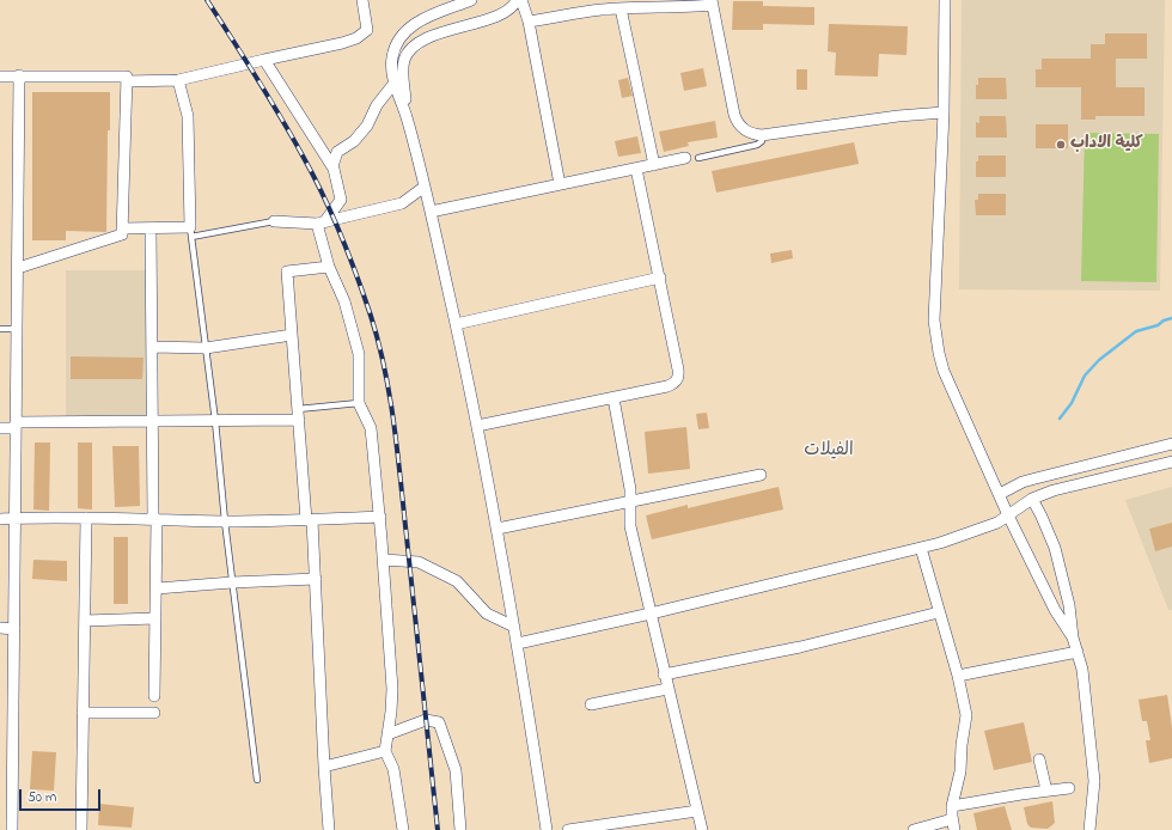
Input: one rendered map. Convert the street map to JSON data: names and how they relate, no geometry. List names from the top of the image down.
{
  "districts": ["الفيلات"],
  "places": ["كلية الاداب"],
  "scale_bar": "50 m"
}
